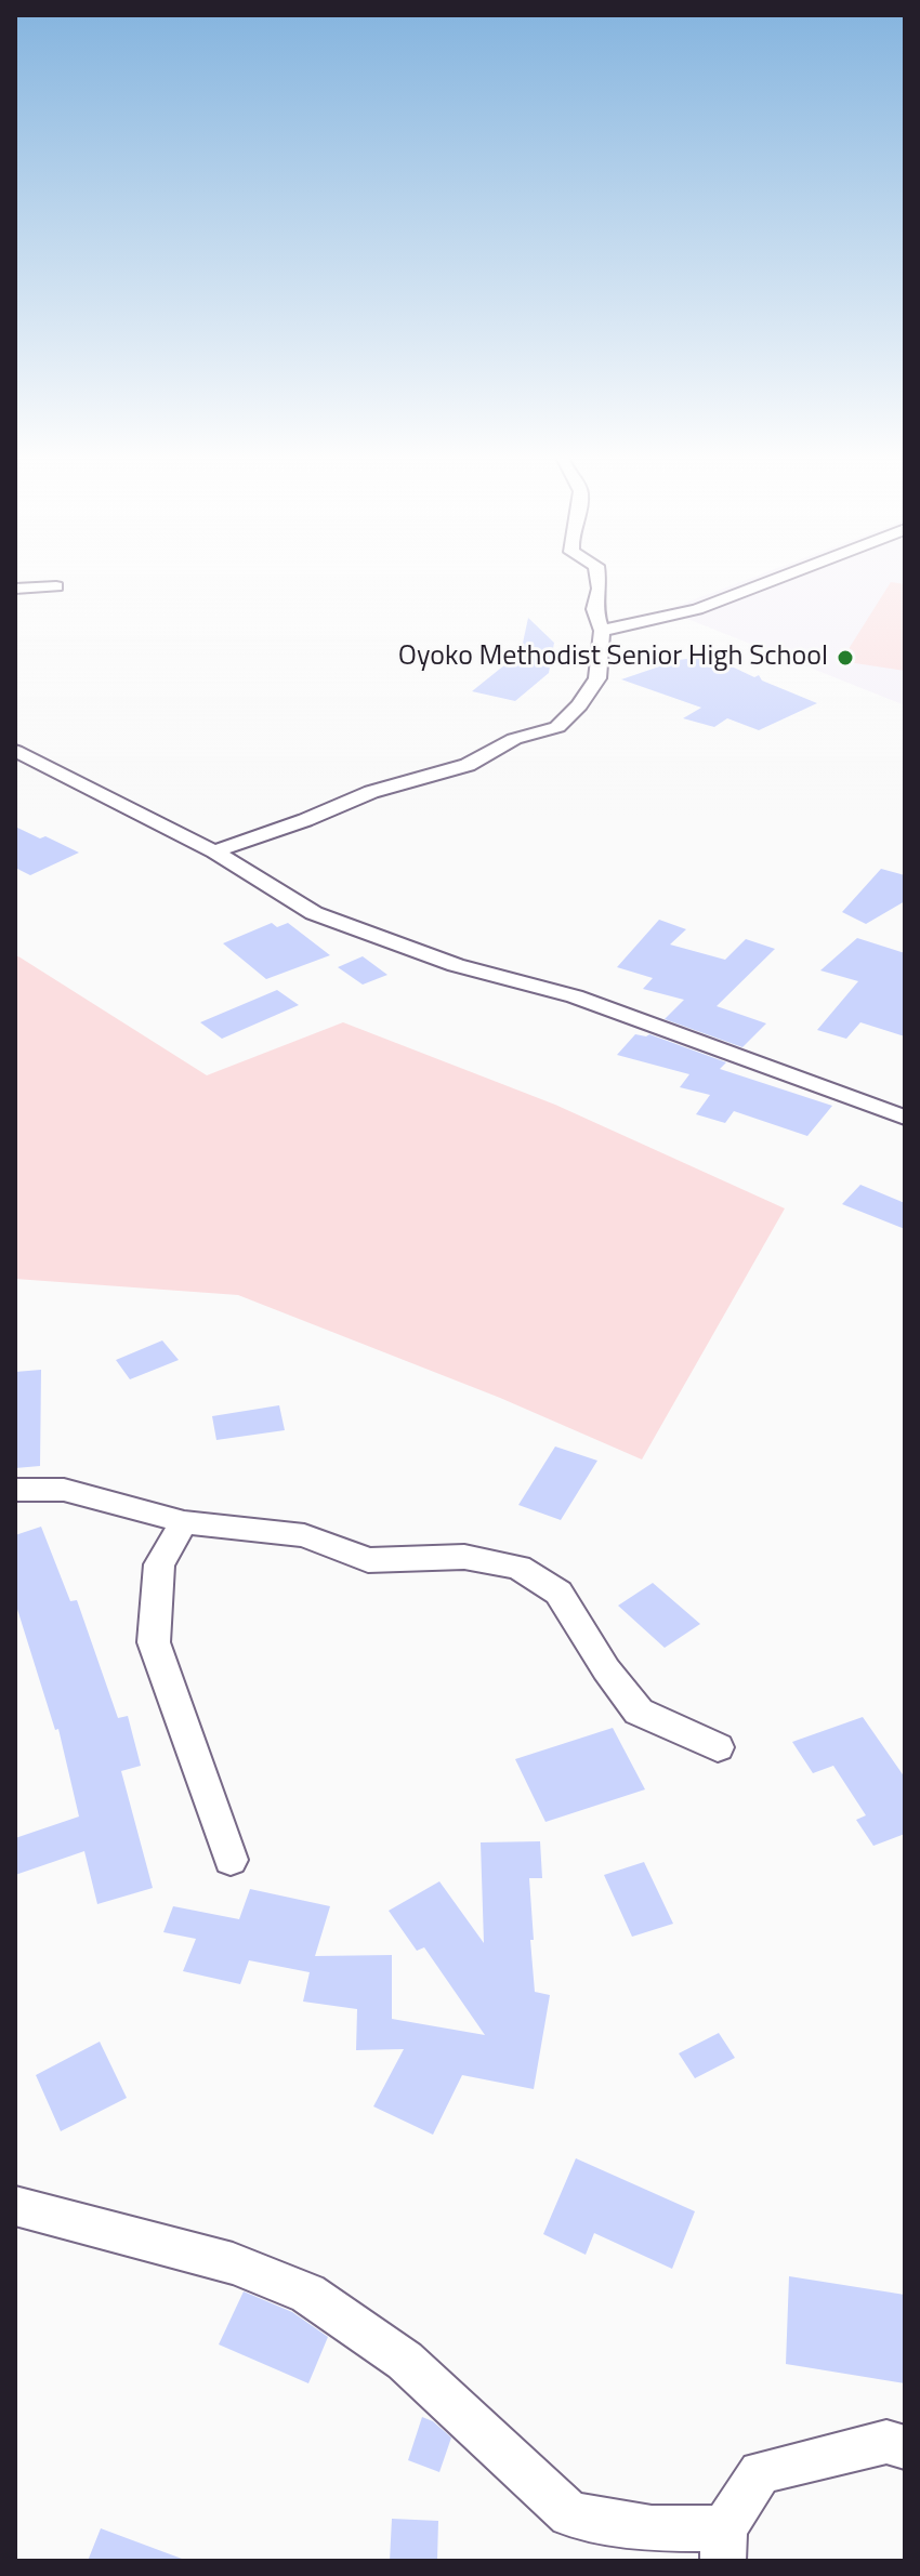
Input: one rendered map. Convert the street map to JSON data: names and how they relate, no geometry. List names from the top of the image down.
{
  "places": ["Oyoko Methodist Senior High School"]
}
